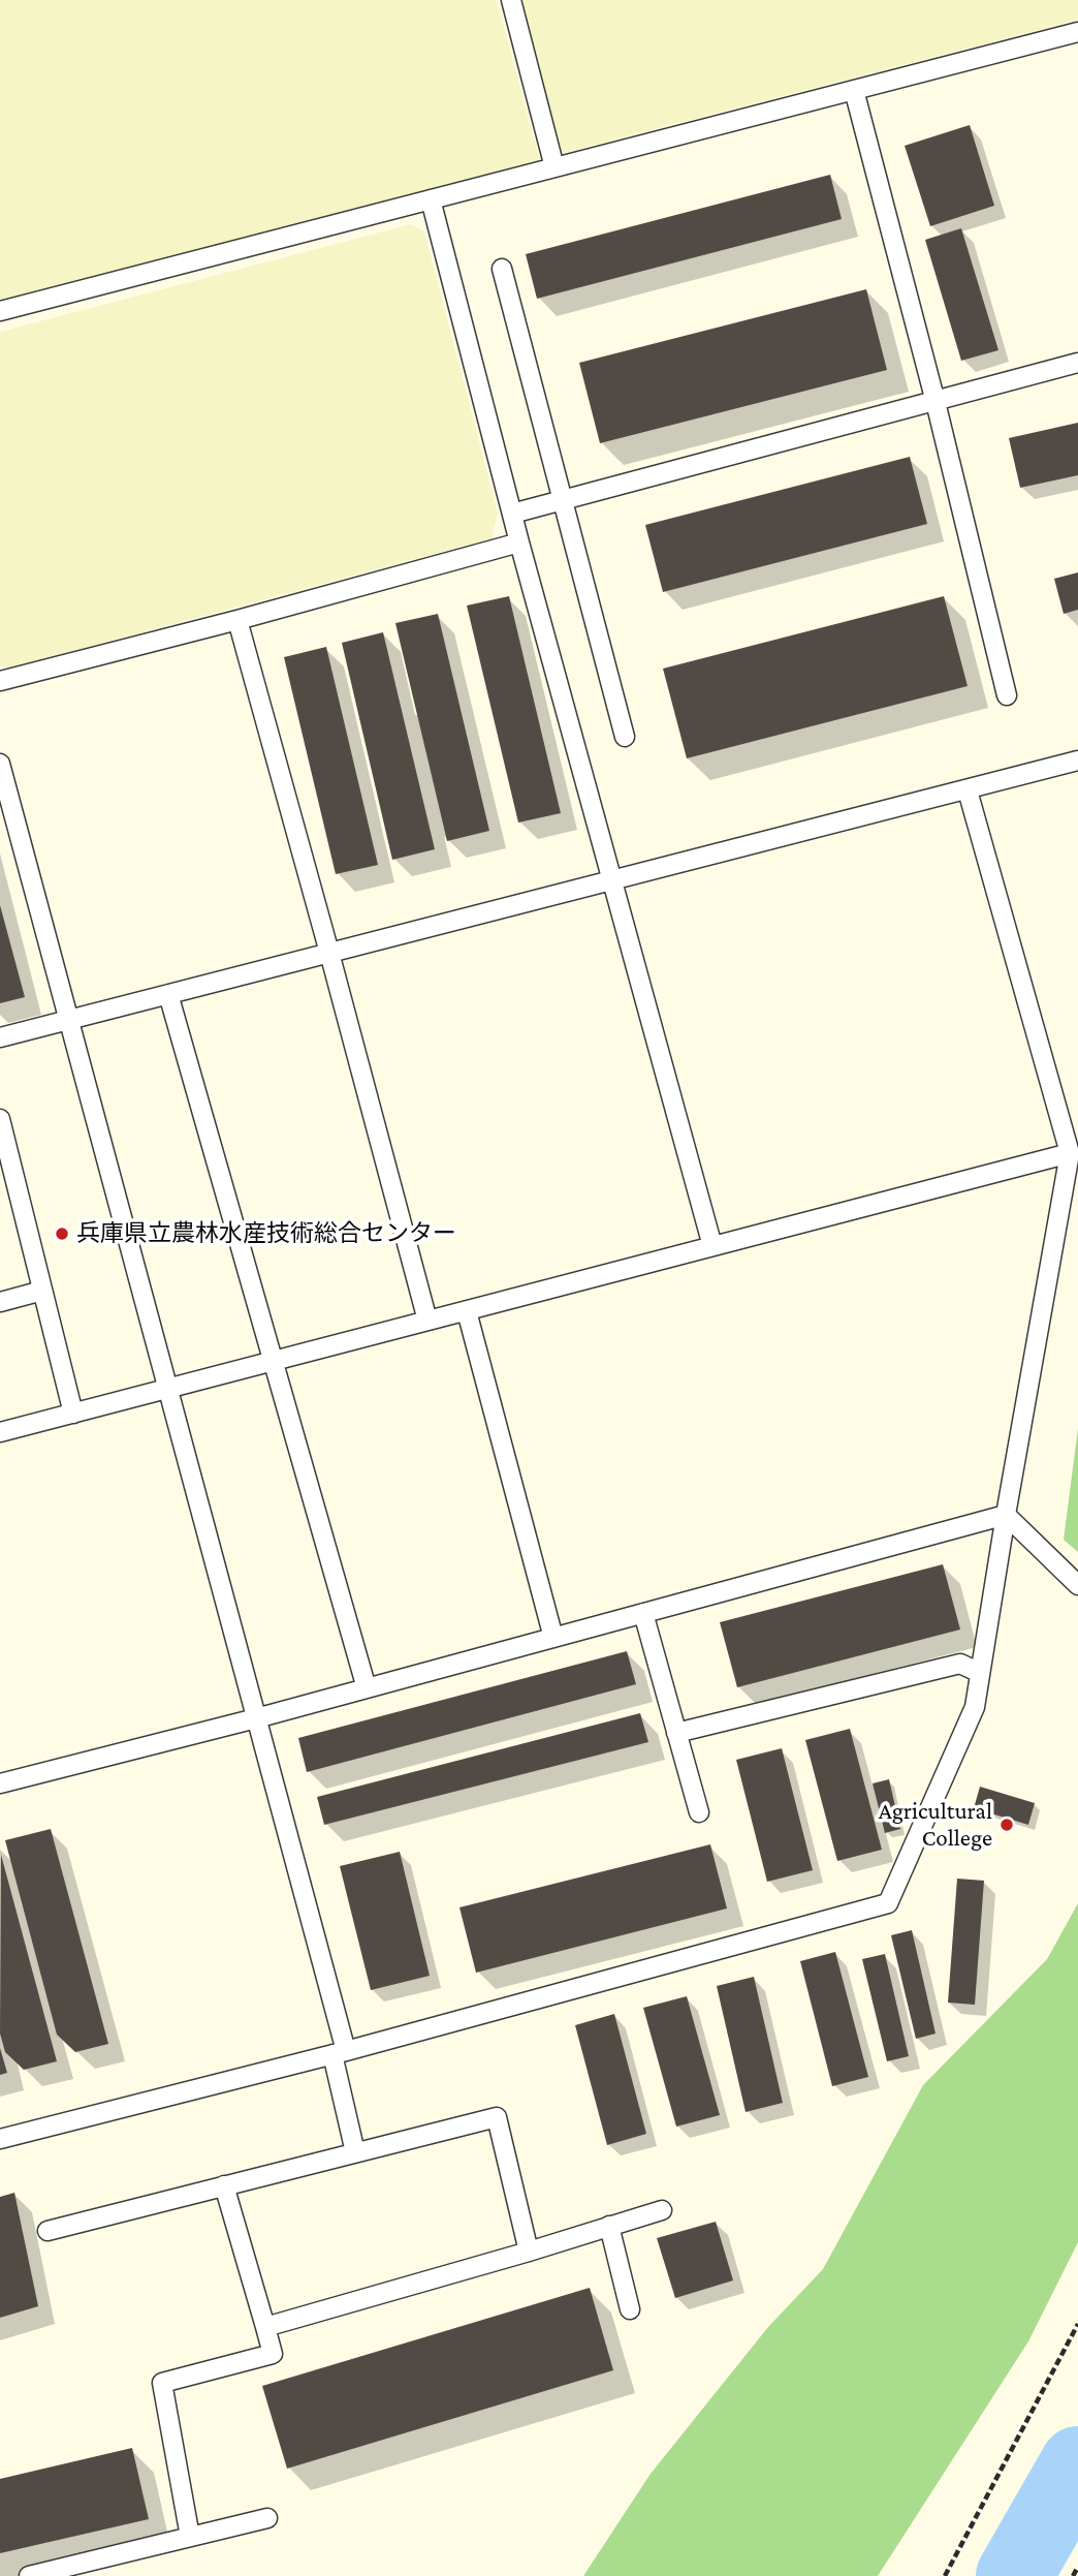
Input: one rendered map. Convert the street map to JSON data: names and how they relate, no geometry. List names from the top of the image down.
{
  "places": ["兵庫県立農林水産技術総合センター", "Agricultural College"]
}
